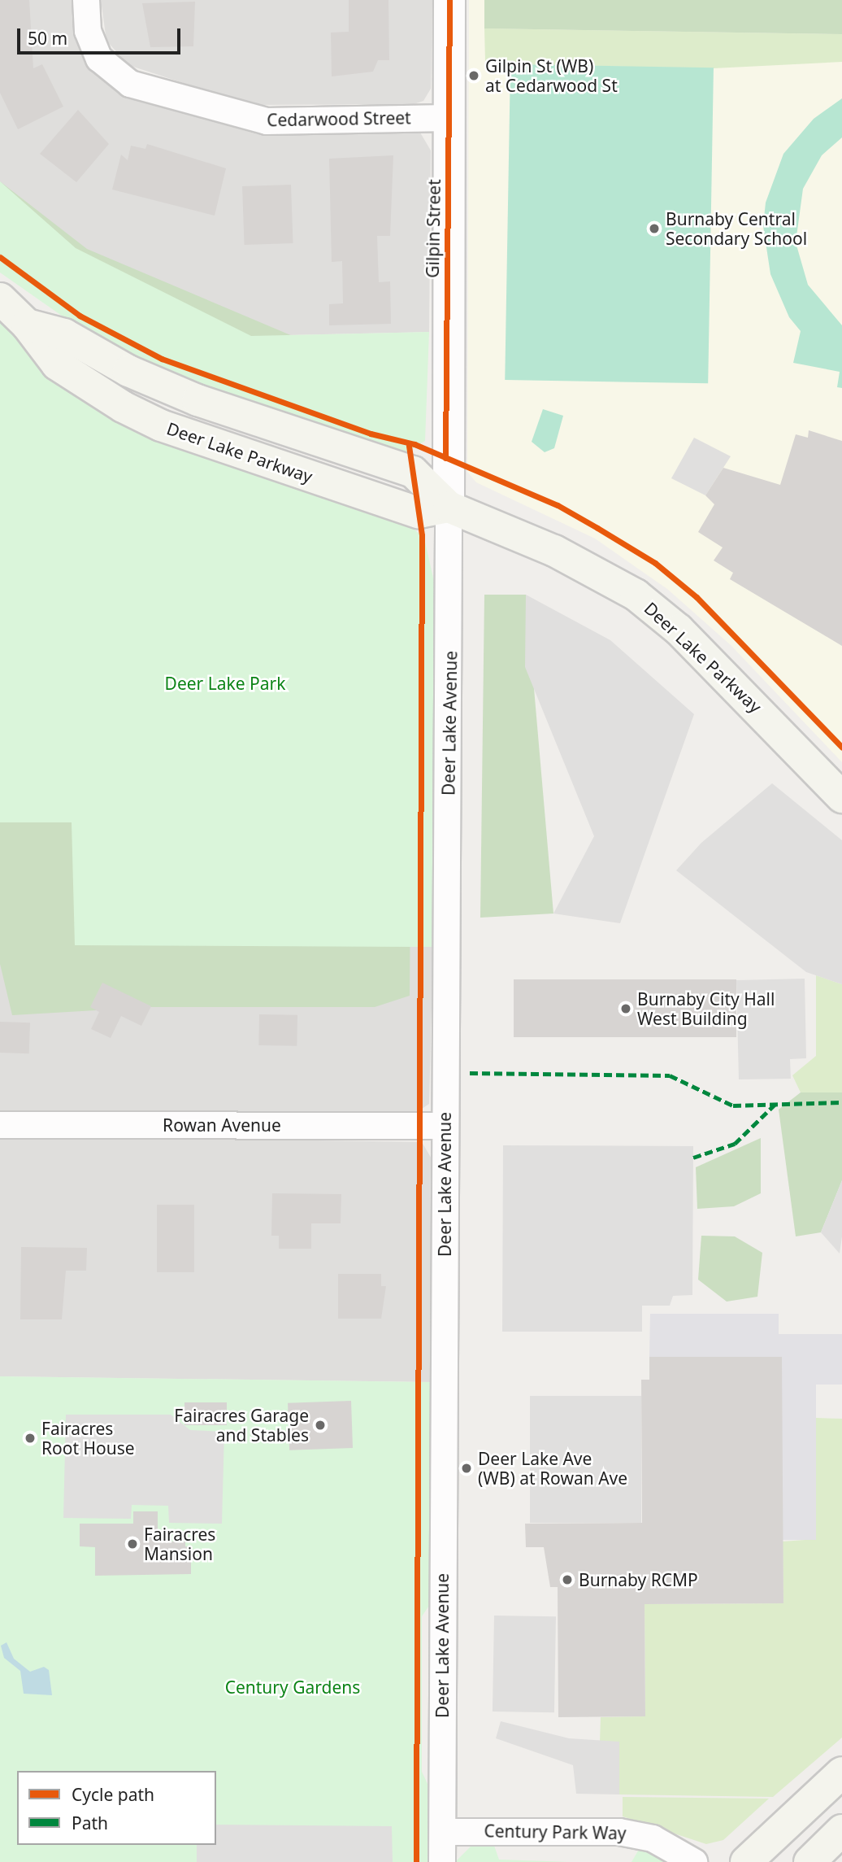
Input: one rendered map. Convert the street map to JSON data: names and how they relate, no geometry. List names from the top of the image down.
{
  "streets": {
    "main road": ["Deer Lake Parkway"],
    "street": [
      "Cedarwood Street",
      "Gilpin Street",
      "Deer Lake Avenue",
      "Rowan Avenue",
      "Century Park Way"
    ]
  },
  "crossings": [
    ["Cedarwood Street", "Gilpin Street"],
    ["Gilpin Street", "Deer Lake Parkway"],
    ["Gilpin Street", "Deer Lake Avenue"],
    ["Deer Lake Parkway", "Deer Lake Avenue"],
    ["Deer Lake Avenue", "Rowan Avenue"],
    ["Deer Lake Avenue", "Century Park Way"]
  ],
  "parks": ["Deer Lake Park", "Century Gardens"],
  "places": [
    "Gilpin St (WB) at Cedarwood St",
    "Burnaby Central Secondary School",
    "Burnaby City Hall West Building",
    "Fairacres Garage and Stables",
    "Fairacres Root House",
    "Deer Lake Ave (WB) at Rowan Ave",
    "Fairacres Mansion",
    "Burnaby RCMP"
  ],
  "legend": ["Cycle path", "Path"],
  "scale_bar": "50 m"
}
